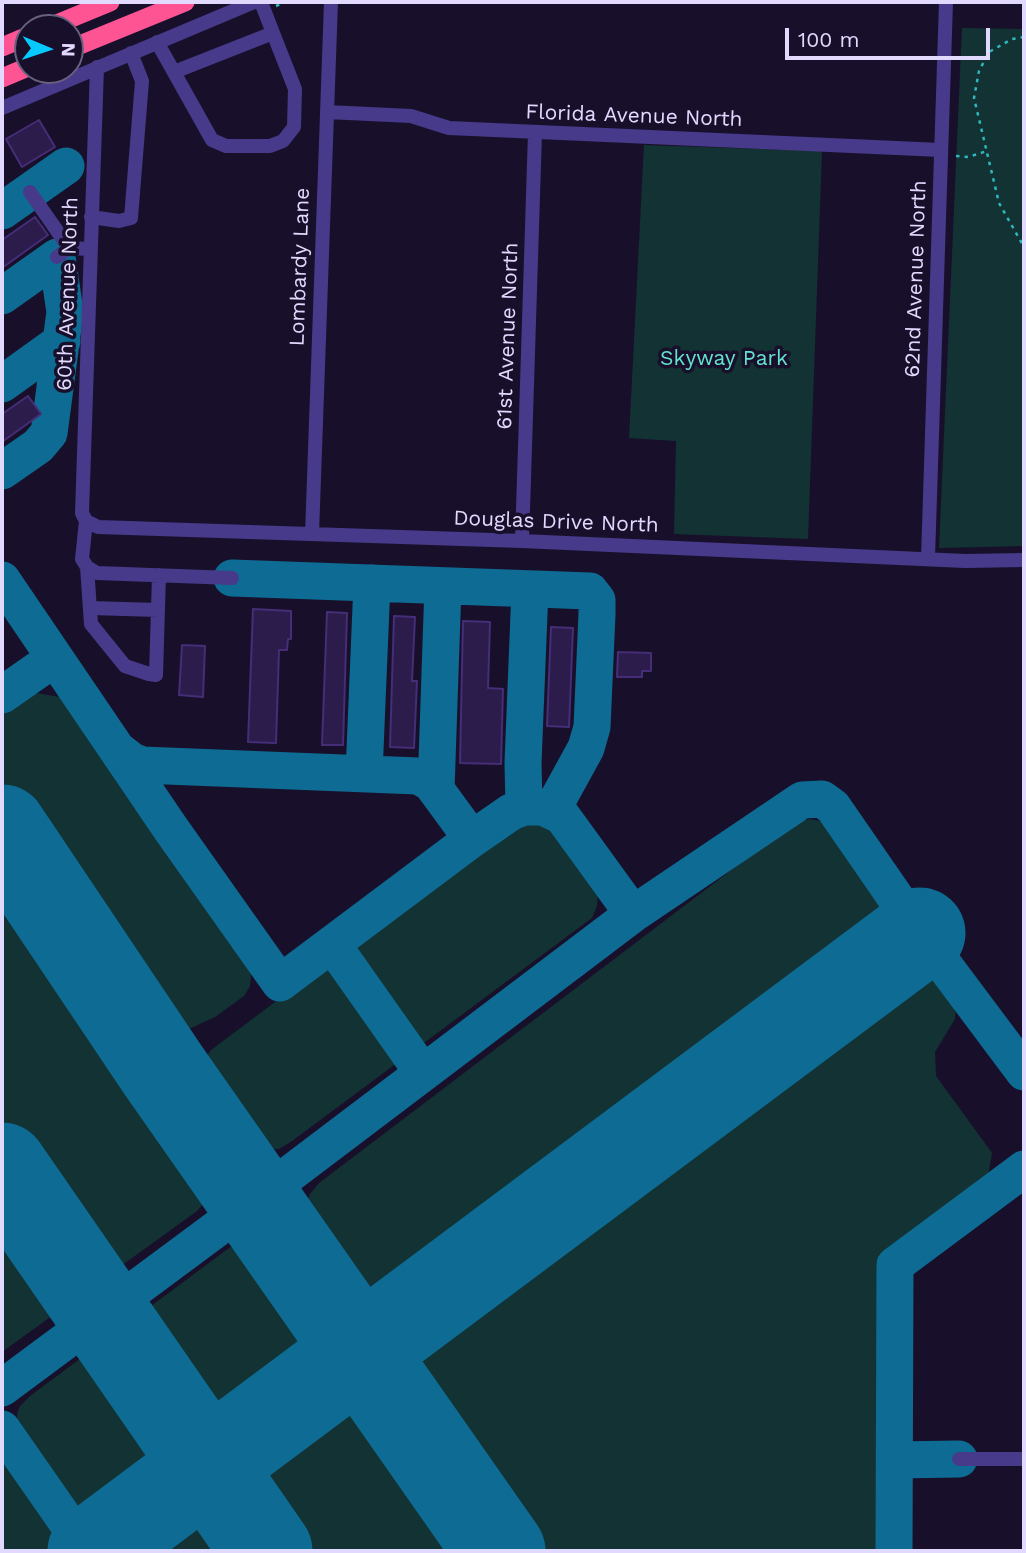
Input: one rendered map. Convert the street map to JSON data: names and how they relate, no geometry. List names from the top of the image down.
{
  "streets": {
    "street": [
      "Florida Avenue North",
      "Lombardy Lane",
      "62nd Avenue North",
      "60th Avenue North",
      "61st Avenue North",
      "Douglas Drive North"
    ]
  },
  "crossings": [
    ["Florida Avenue North", "Lombardy Lane"],
    ["Florida Avenue North", "62nd Avenue North"],
    ["Florida Avenue North", "61st Avenue North"],
    ["Lombardy Lane", "Douglas Drive North"],
    ["62nd Avenue North", "Douglas Drive North"],
    ["60th Avenue North", "Douglas Drive North"],
    ["61st Avenue North", "Douglas Drive North"]
  ],
  "parks": ["Skyway Park"],
  "scale_bar": "100 m",
  "north": "right"
}
